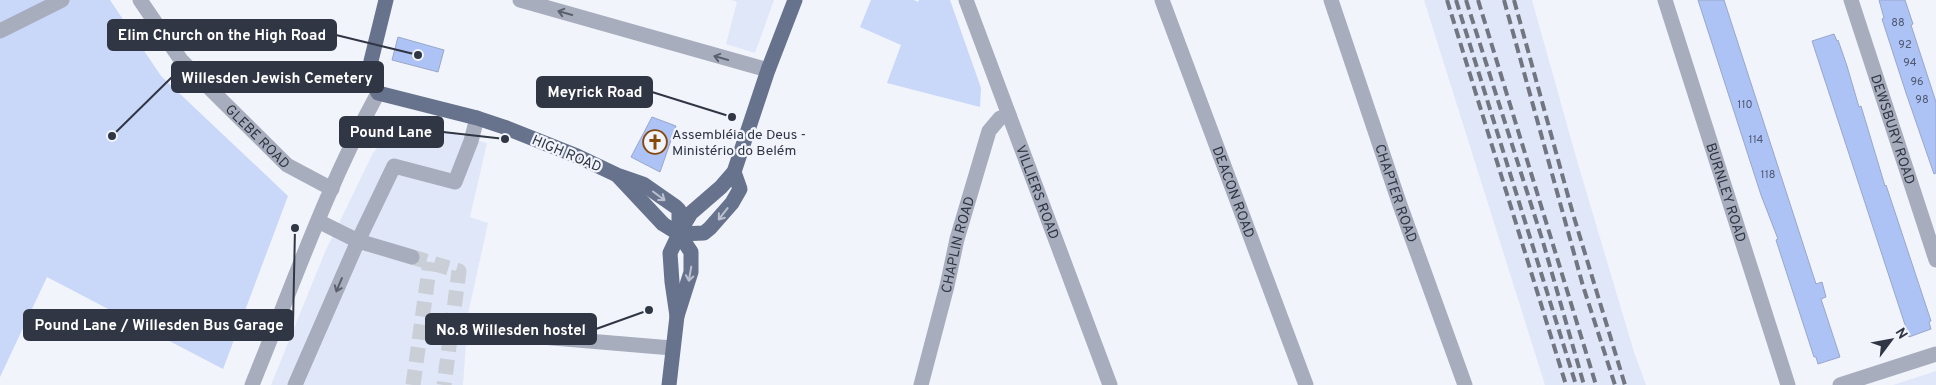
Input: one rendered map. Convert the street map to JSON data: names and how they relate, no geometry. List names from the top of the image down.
{
  "streets": {
    "main road": ["HIGH ROAD"],
    "street": [
      "DEWSBURY ROAD",
      "GLEBE ROAD",
      "VILLIERS ROAD",
      "BURNLEY ROAD",
      "DEACON ROAD",
      "CHAPTER ROAD",
      "CHAPLIN ROAD"
    ]
  },
  "crossings": [
    ["VILLIERS ROAD", "CHAPLIN ROAD"]
  ],
  "places": {
    "other": [
      "Elim Church on the High Road",
      "Meyrick Road",
      "Willesden Jewish Cemetery",
      "Pound Lane",
      "Pound Lane / Willesden Bus Garage",
      "No.8 Willesden hostel"
    ],
    "church": ["Assembléia de Deus - Ministério do Belém"]
  },
  "house_numbers": [
    "88",
    "92",
    "94",
    "96",
    "98",
    "110",
    "114",
    "118"
  ],
  "north": "top right"
}
